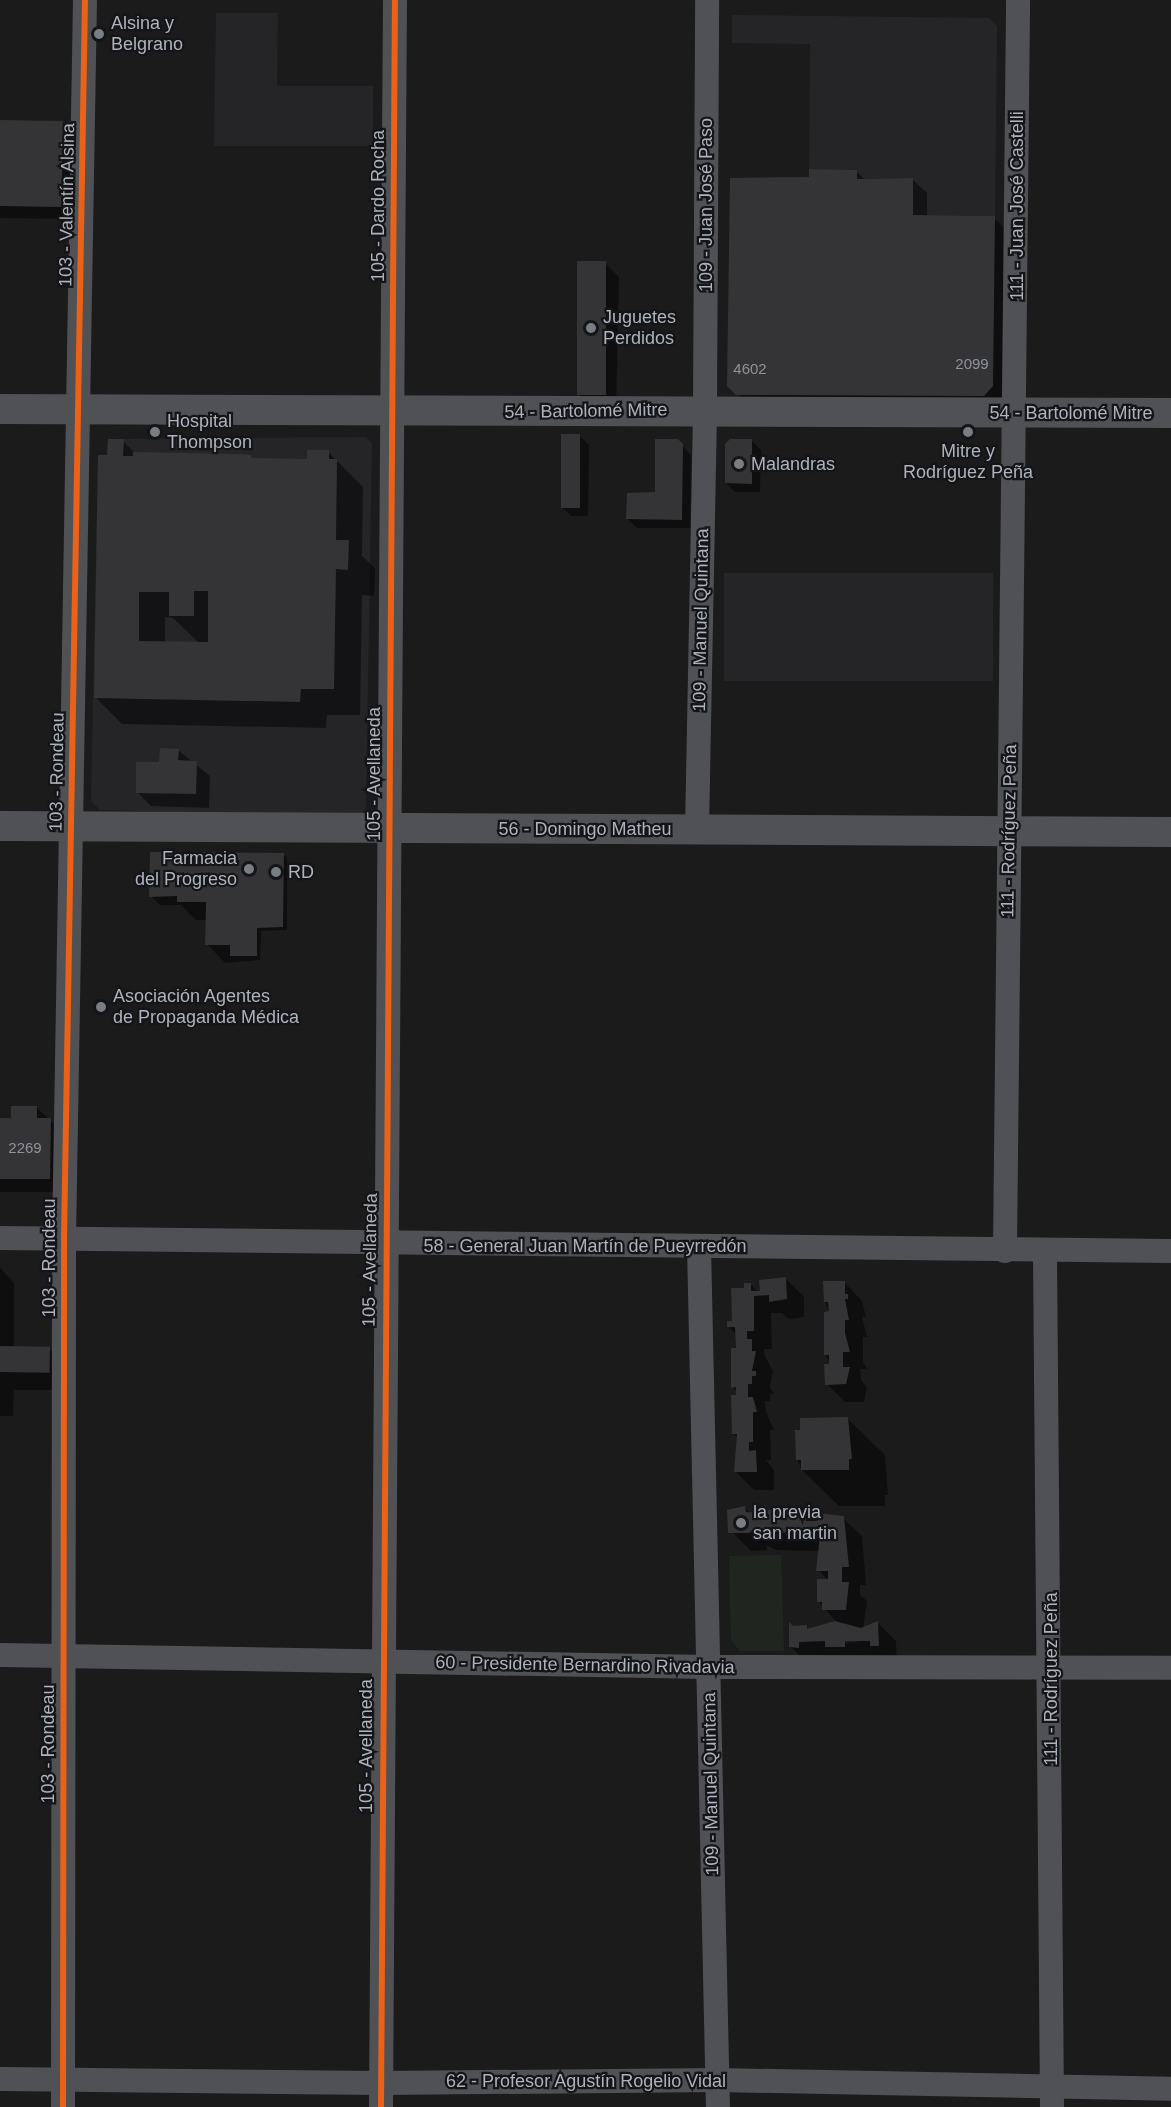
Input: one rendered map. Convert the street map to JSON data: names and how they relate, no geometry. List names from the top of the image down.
{
  "streets": {
    "street": [
      "103 - Valentín Alsina",
      "109 - Juan José Paso",
      "105 - Dardo Rocha",
      "111 - Juan José Castelli",
      "54 - Bartolomé Mitre",
      "109 - Manuel Quintana",
      "103 - Rondeau",
      "105 - Avellaneda",
      "56 - Domingo Matheu",
      "111 - Rodríguez Peña",
      "58 - General Juan Martín de Pueyrredón",
      "60 - Presidente Bernardino Rivadavia",
      "62 - Profesor Agustín Rogelio Vidal"
    ]
  },
  "crossings": [
    ["103 - Valentín Alsina", "54 - Bartolomé Mitre"],
    ["103 - Valentín Alsina", "103 - Rondeau"],
    ["109 - Juan José Paso", "54 - Bartolomé Mitre"],
    ["109 - Juan José Paso", "109 - Manuel Quintana"],
    ["105 - Dardo Rocha", "54 - Bartolomé Mitre"],
    ["105 - Dardo Rocha", "105 - Avellaneda"],
    ["111 - Juan José Castelli", "54 - Bartolomé Mitre"],
    ["111 - Juan José Castelli", "111 - Rodríguez Peña"],
    ["54 - Bartolomé Mitre", "109 - Manuel Quintana"],
    ["54 - Bartolomé Mitre", "103 - Rondeau"],
    ["54 - Bartolomé Mitre", "105 - Avellaneda"],
    ["54 - Bartolomé Mitre", "111 - Rodríguez Peña"],
    ["109 - Manuel Quintana", "56 - Domingo Matheu"],
    ["109 - Manuel Quintana", "58 - General Juan Martín de Pueyrredón"],
    ["109 - Manuel Quintana", "60 - Presidente Bernardino Rivadavia"],
    ["109 - Manuel Quintana", "62 - Profesor Agustín Rogelio Vidal"],
    ["103 - Rondeau", "56 - Domingo Matheu"],
    ["103 - Rondeau", "58 - General Juan Martín de Pueyrredón"],
    ["103 - Rondeau", "60 - Presidente Bernardino Rivadavia"],
    ["103 - Rondeau", "62 - Profesor Agustín Rogelio Vidal"],
    ["105 - Avellaneda", "56 - Domingo Matheu"],
    ["105 - Avellaneda", "58 - General Juan Martín de Pueyrredón"],
    ["105 - Avellaneda", "60 - Presidente Bernardino Rivadavia"],
    ["105 - Avellaneda", "62 - Profesor Agustín Rogelio Vidal"],
    ["56 - Domingo Matheu", "111 - Rodríguez Peña"],
    ["111 - Rodríguez Peña", "58 - General Juan Martín de Pueyrredón"],
    ["111 - Rodríguez Peña", "60 - Presidente Bernardino Rivadavia"],
    ["111 - Rodríguez Peña", "62 - Profesor Agustín Rogelio Vidal"]
  ],
  "places": [
    "Alsina y Belgrano",
    "Juguetes Perdidos",
    "Hospital Thompson",
    "Mitre y Rodríguez Peña",
    "Malandras",
    "Farmacia del Progreso",
    "RD",
    "Asociación Agentes de Propaganda Médica",
    "la previa san martin"
  ],
  "house_numbers": ["2099", "4602", "2269"]
}
